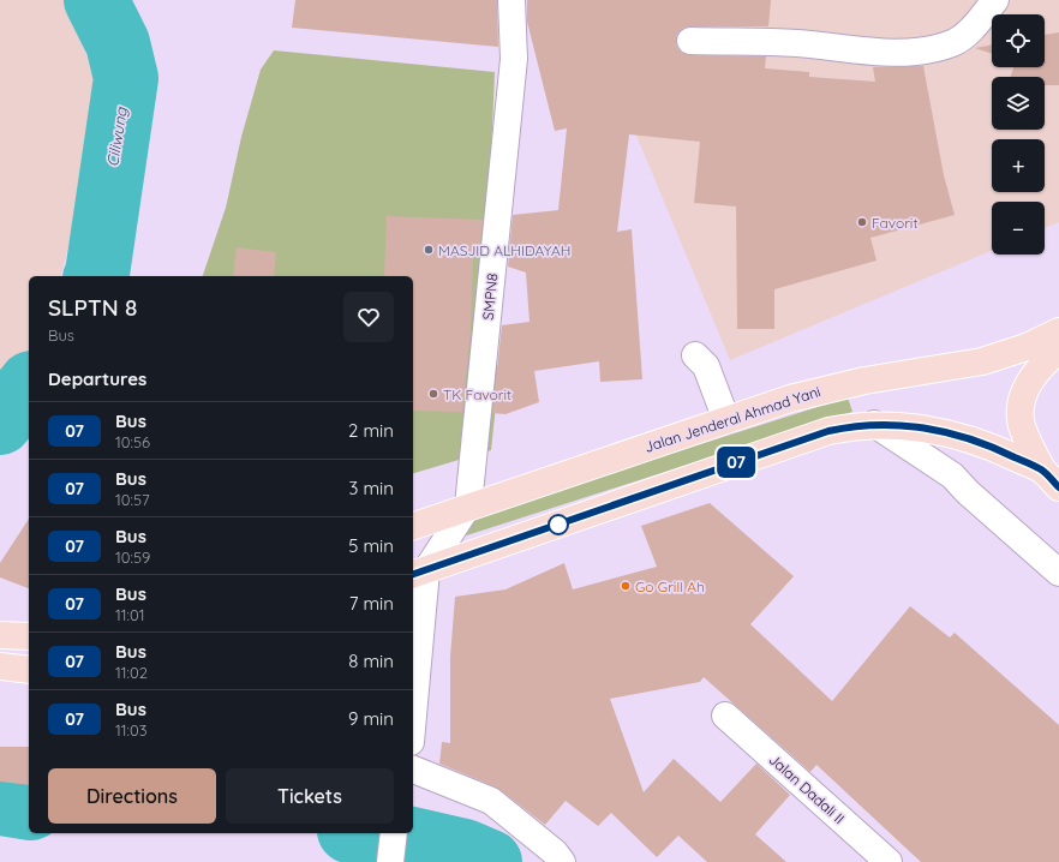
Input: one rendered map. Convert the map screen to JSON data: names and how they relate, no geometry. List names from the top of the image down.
{
  "streets": {
    "main road": ["Jalan Jenderal Ahmad Yani"],
    "street": ["SMPN8", "Jalan Dadali II"]
  },
  "crossings": [
    ["SMPN8", "Jalan Jenderal Ahmad Yani"]
  ],
  "water": ["Ciliwung"],
  "places": [
    "Favorit",
    "MASJID ALHIDAYAH",
    "TK Favorit",
    "Go Grill Ah"
  ],
  "lines": ["bus line 07"],
  "page": {
    "on_map": "07",
    "map_buttons": ["+", "−"],
    "heading": [
      ["SLPTN 8", "Bus"],
      "Departures"
    ],
    "list": [
      {
        "mark": "07",
        "name": "Bus",
        "note": "10:56",
        "value": "2 min"
      },
      {
        "mark": "07",
        "name": "Bus",
        "note": "10:57",
        "value": "3 min"
      },
      {
        "mark": "07",
        "name": "Bus",
        "note": "10:59",
        "value": "5 min"
      },
      {
        "mark": "07",
        "name": "Bus",
        "note": "11:01",
        "value": "7 min"
      },
      {
        "mark": "07",
        "name": "Bus",
        "note": "11:02",
        "value": "8 min"
      },
      {
        "mark": "07",
        "name": "Bus",
        "note": "11:03",
        "value": "9 min"
      }
    ],
    "buttons": ["Directions", "Tickets"]
  }
}
